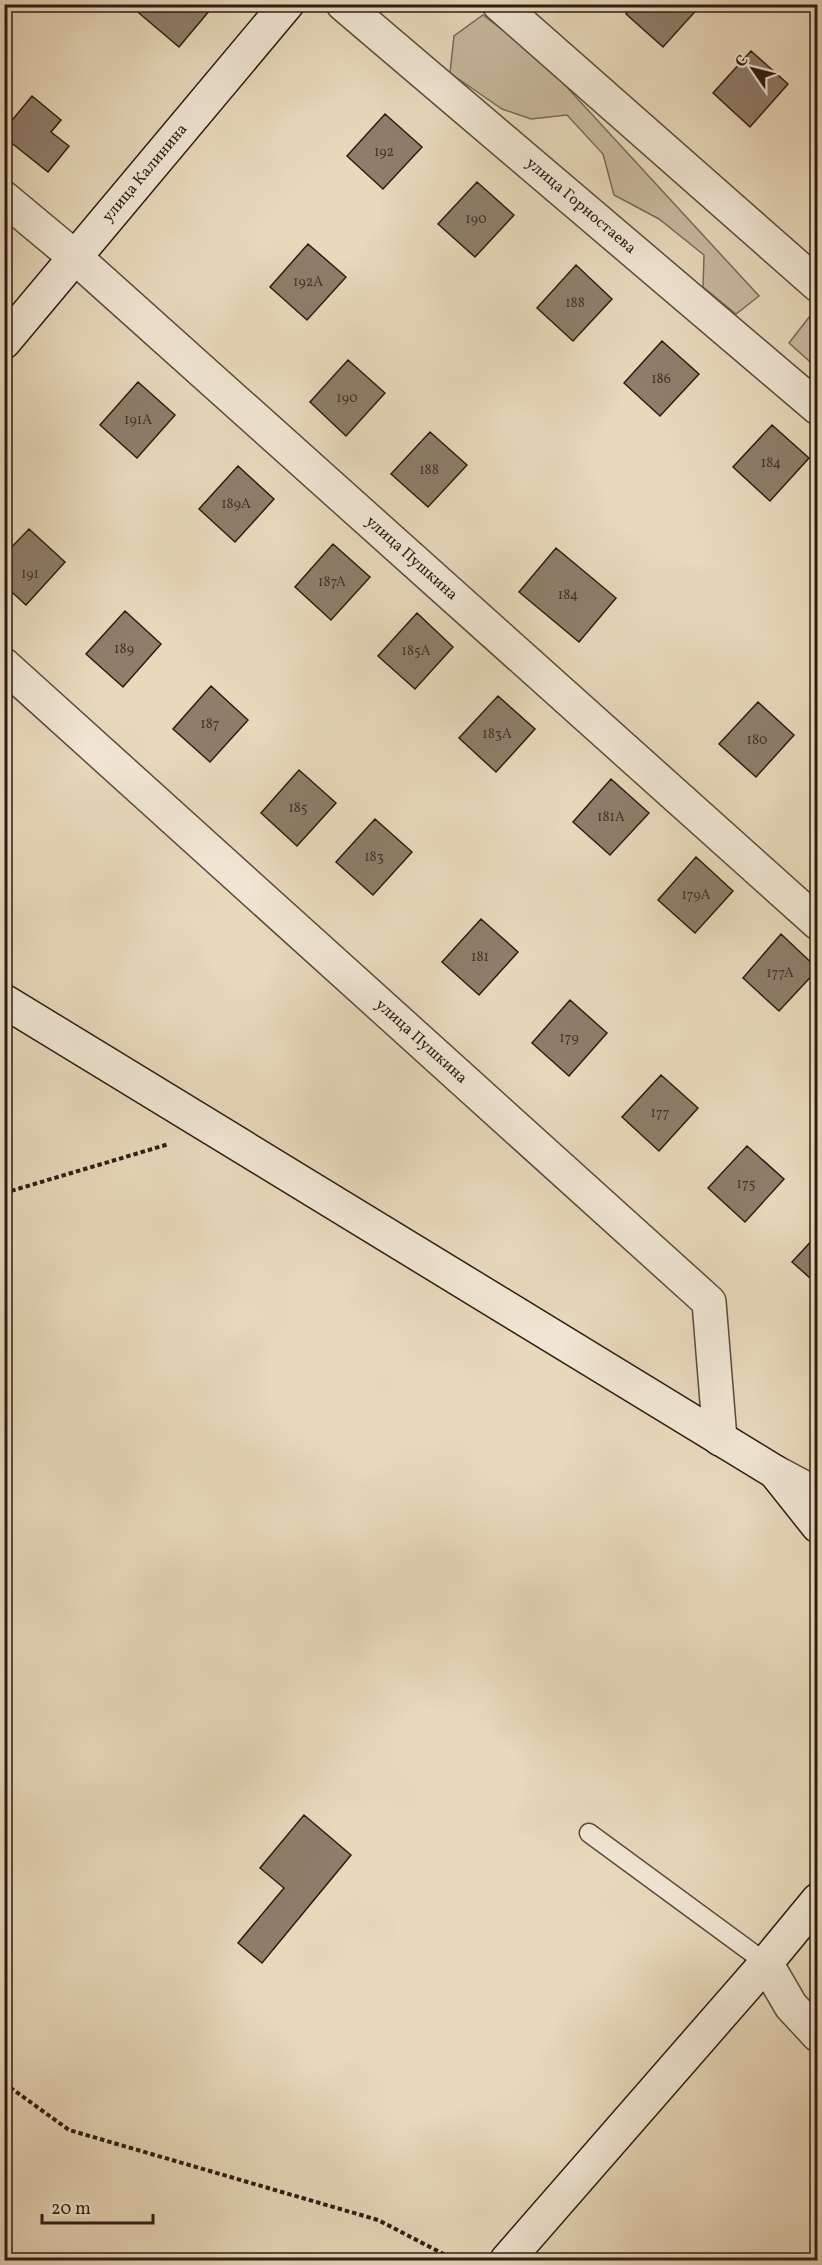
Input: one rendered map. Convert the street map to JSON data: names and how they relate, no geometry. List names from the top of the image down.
{
  "streets": {
    "street": ["улица Калинина", "улица Горностаева", "улица Пушкина"]
  },
  "crossings": [
    ["улица Калинина", "улица Пушкина"]
  ],
  "house_numbers": [
    "192",
    "190",
    "192А",
    "188",
    "186",
    "190",
    "191А",
    "184",
    "188",
    "189А",
    "191",
    "187А",
    "184",
    "189",
    "185А",
    "187",
    "183А",
    "180",
    "185",
    "181А",
    "183",
    "179А",
    "181",
    "177А",
    "179",
    "177",
    "175"
  ],
  "scale_bar": "20 m",
  "north": "top left"
}
